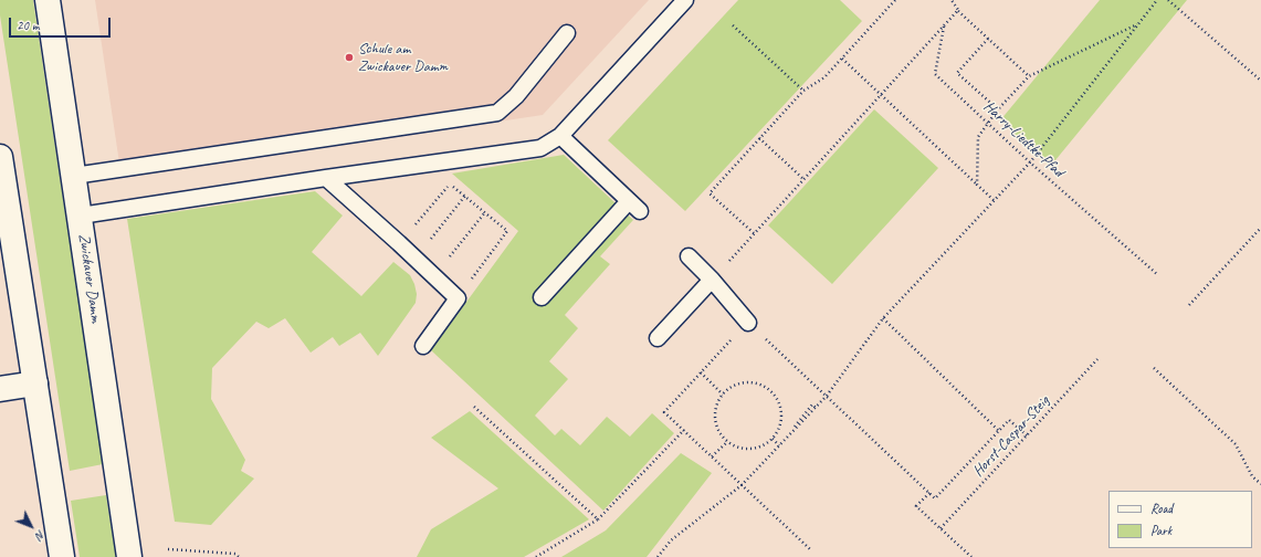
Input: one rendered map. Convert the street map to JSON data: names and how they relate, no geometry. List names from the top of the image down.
{
  "streets": {
    "street": ["Zwickauer Damm"],
    "path": ["Harry-Liedtke-Pfad", "Horst-Caspar-Steig"]
  },
  "places": ["Schule am Zwickauer Damm"],
  "legend": ["Road", "Park"],
  "scale_bar": "20 m",
  "north": "bottom right"
}
